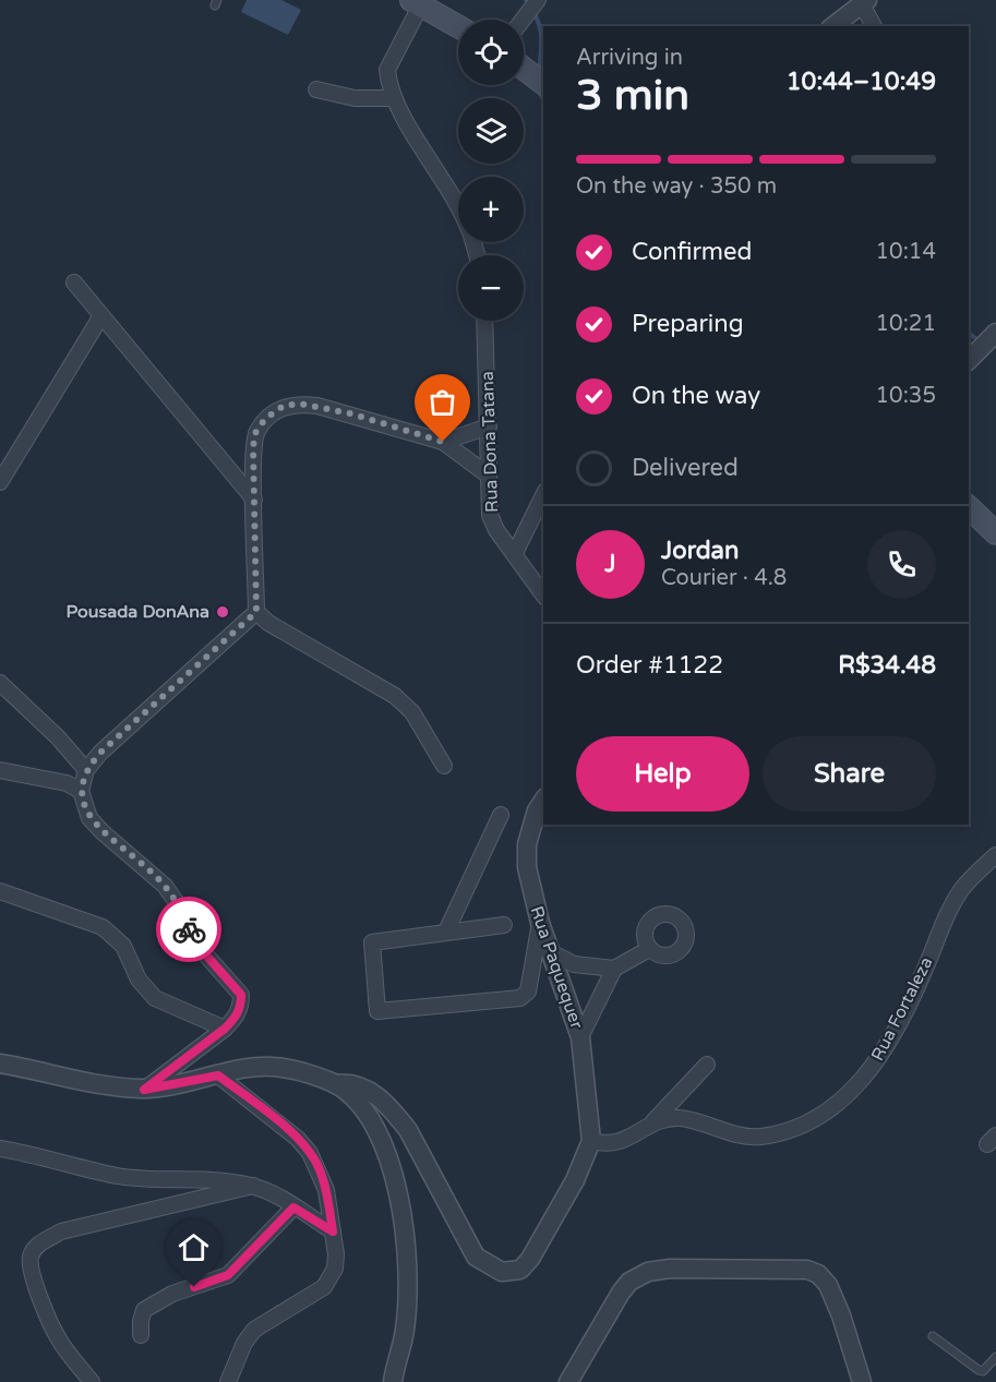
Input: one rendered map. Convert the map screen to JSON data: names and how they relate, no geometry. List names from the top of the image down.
{
  "streets": {
    "street": ["Rua Dona Tatana", "Rua Paquequer", "Rua Fortaleza"]
  },
  "crossings": [
    ["Rua Paquequer", "Rua Fortaleza"]
  ],
  "places": ["Pousada DonAna"],
  "page": {
    "map_buttons": ["+", "−"],
    "heading": ["3 min", "Arriving in", "10:44–10:49"],
    "panel": [
      "Jordan",
      "Courier · 4.8",
      "Order #1122",
      "R$34.48"
    ],
    "bar": "On the way · 350 m",
    "list": [
      ["Confirmed", "10:14"],
      ["Preparing", "10:21"],
      ["On the way", "10:35"],
      "Delivered"
    ],
    "round": "J",
    "buttons": ["Help", "Share"]
  }
}
